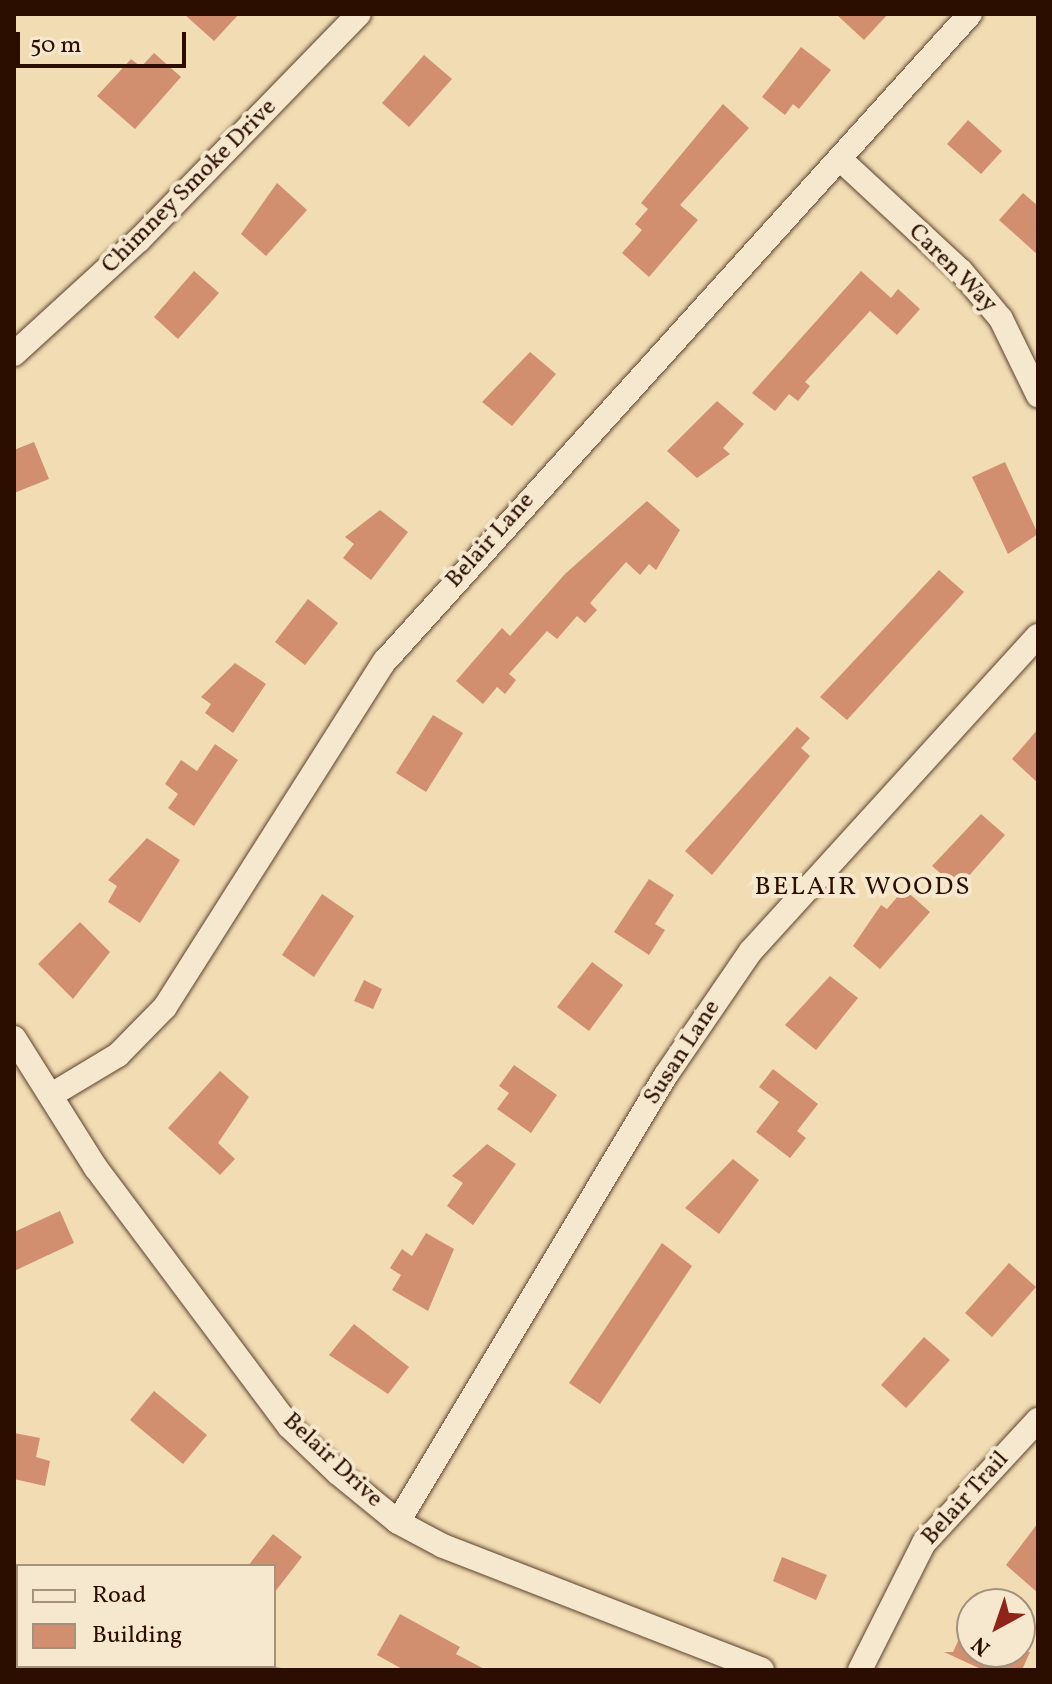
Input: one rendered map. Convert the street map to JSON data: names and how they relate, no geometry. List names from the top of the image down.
{
  "streets": {
    "street": [
      "Chimney Smoke Drive",
      "Caren Way",
      "Belair Lane",
      "Susan Lane",
      "Belair Drive",
      "Belair Trail"
    ]
  },
  "crossings": [
    ["Caren Way", "Belair Lane"],
    ["Belair Lane", "Belair Drive"],
    ["Susan Lane", "Belair Drive"]
  ],
  "districts": ["BELAIR WOODS"],
  "legend": ["Road", "Building"],
  "scale_bar": "50 m",
  "north": "bottom left"
}
